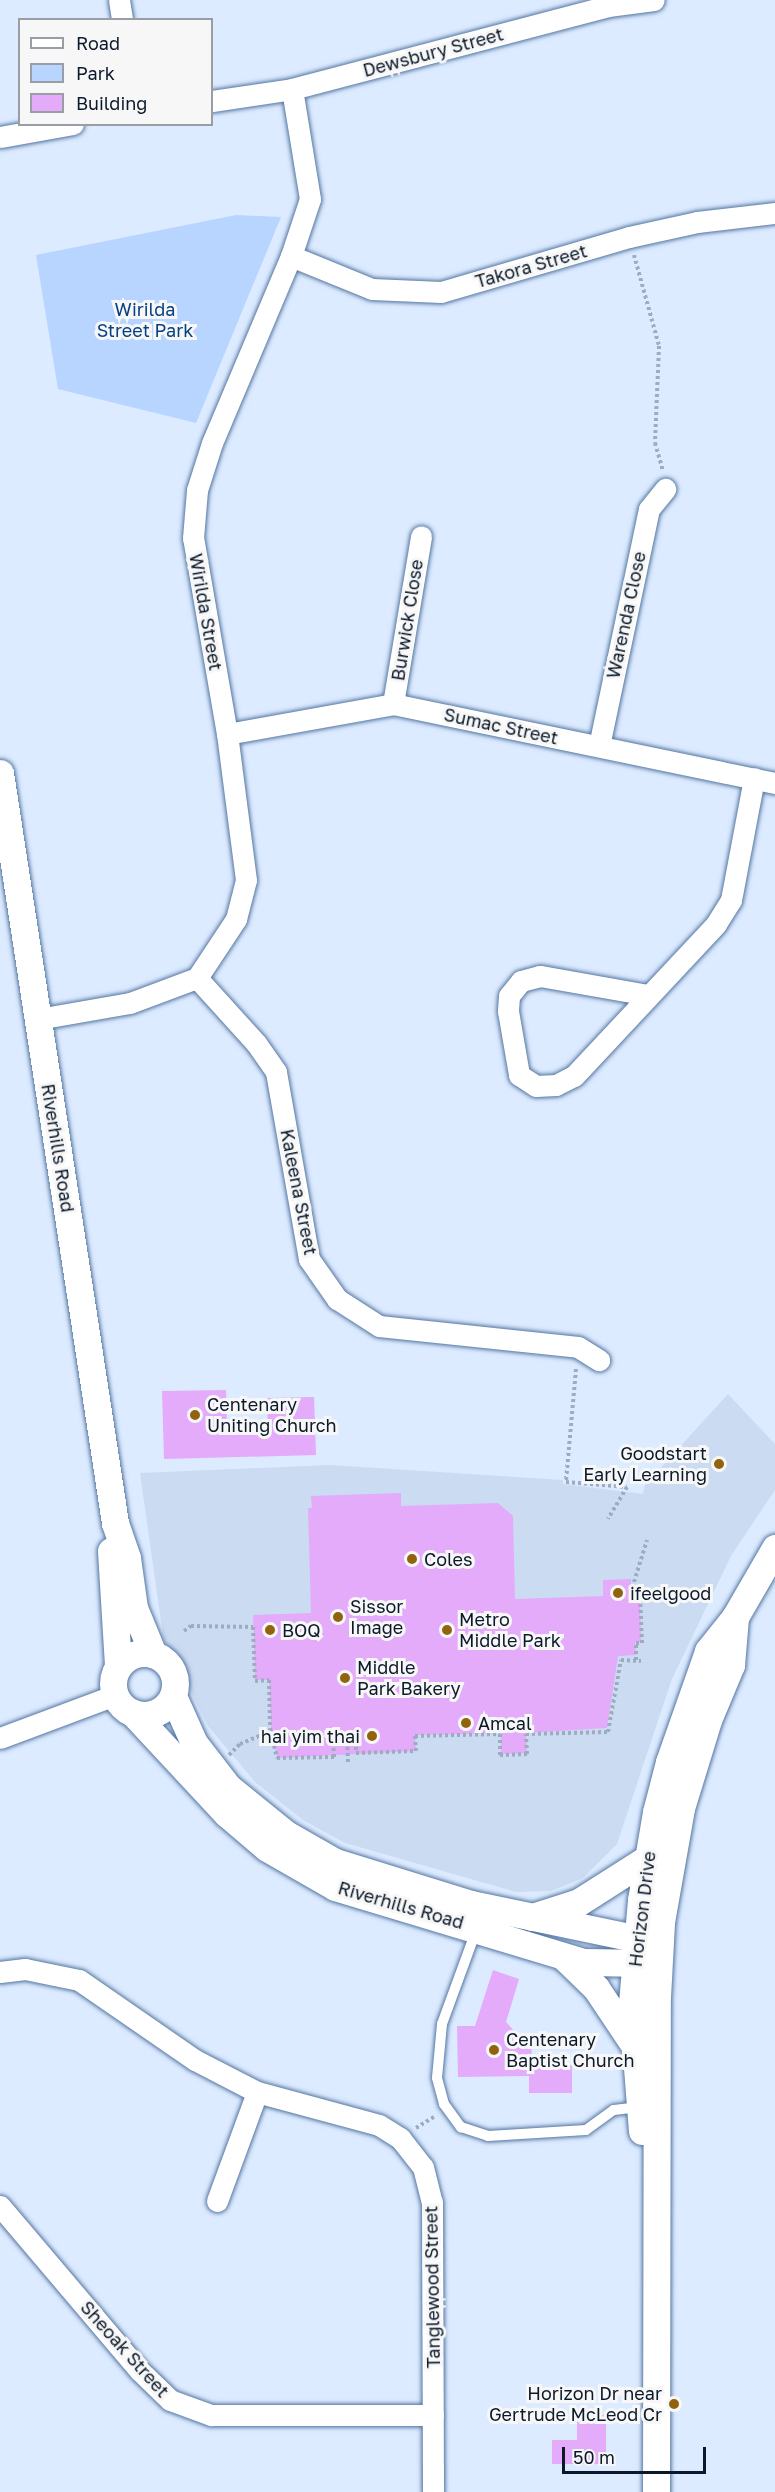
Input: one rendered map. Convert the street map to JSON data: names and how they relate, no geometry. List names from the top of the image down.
{
  "streets": {
    "street": [
      "Dewsbury Street",
      "Takora Street",
      "Wirilda Street",
      "Warenda Close",
      "Burwick Close",
      "Sumac Street",
      "Riverhills Road",
      "Kaleena Street",
      "Horizon Drive",
      "Tanglewood Street",
      "Sheoak Street"
    ]
  },
  "crossings": [
    ["Dewsbury Street", "Wirilda Street"],
    ["Takora Street", "Wirilda Street"],
    ["Wirilda Street", "Sumac Street"],
    ["Wirilda Street", "Kaleena Street"],
    ["Warenda Close", "Sumac Street"],
    ["Burwick Close", "Sumac Street"],
    ["Riverhills Road", "Horizon Drive"],
    ["Tanglewood Street", "Sheoak Street"]
  ],
  "parks": ["Wirilda Street Park"],
  "places": [
    "Centenary Uniting Church",
    "Goodstart Early Learning",
    "Coles",
    "ifeelgood",
    "Sissor Image",
    "BOQ",
    "Metro Middle Park",
    "Middle Park Bakery",
    "Amcal",
    "hai yim thai",
    "Centenary Baptist Church",
    "Horizon Dr near Gertrude McLeod Cr"
  ],
  "legend": ["Road", "Park", "Building"],
  "scale_bar": "50 m"
}
